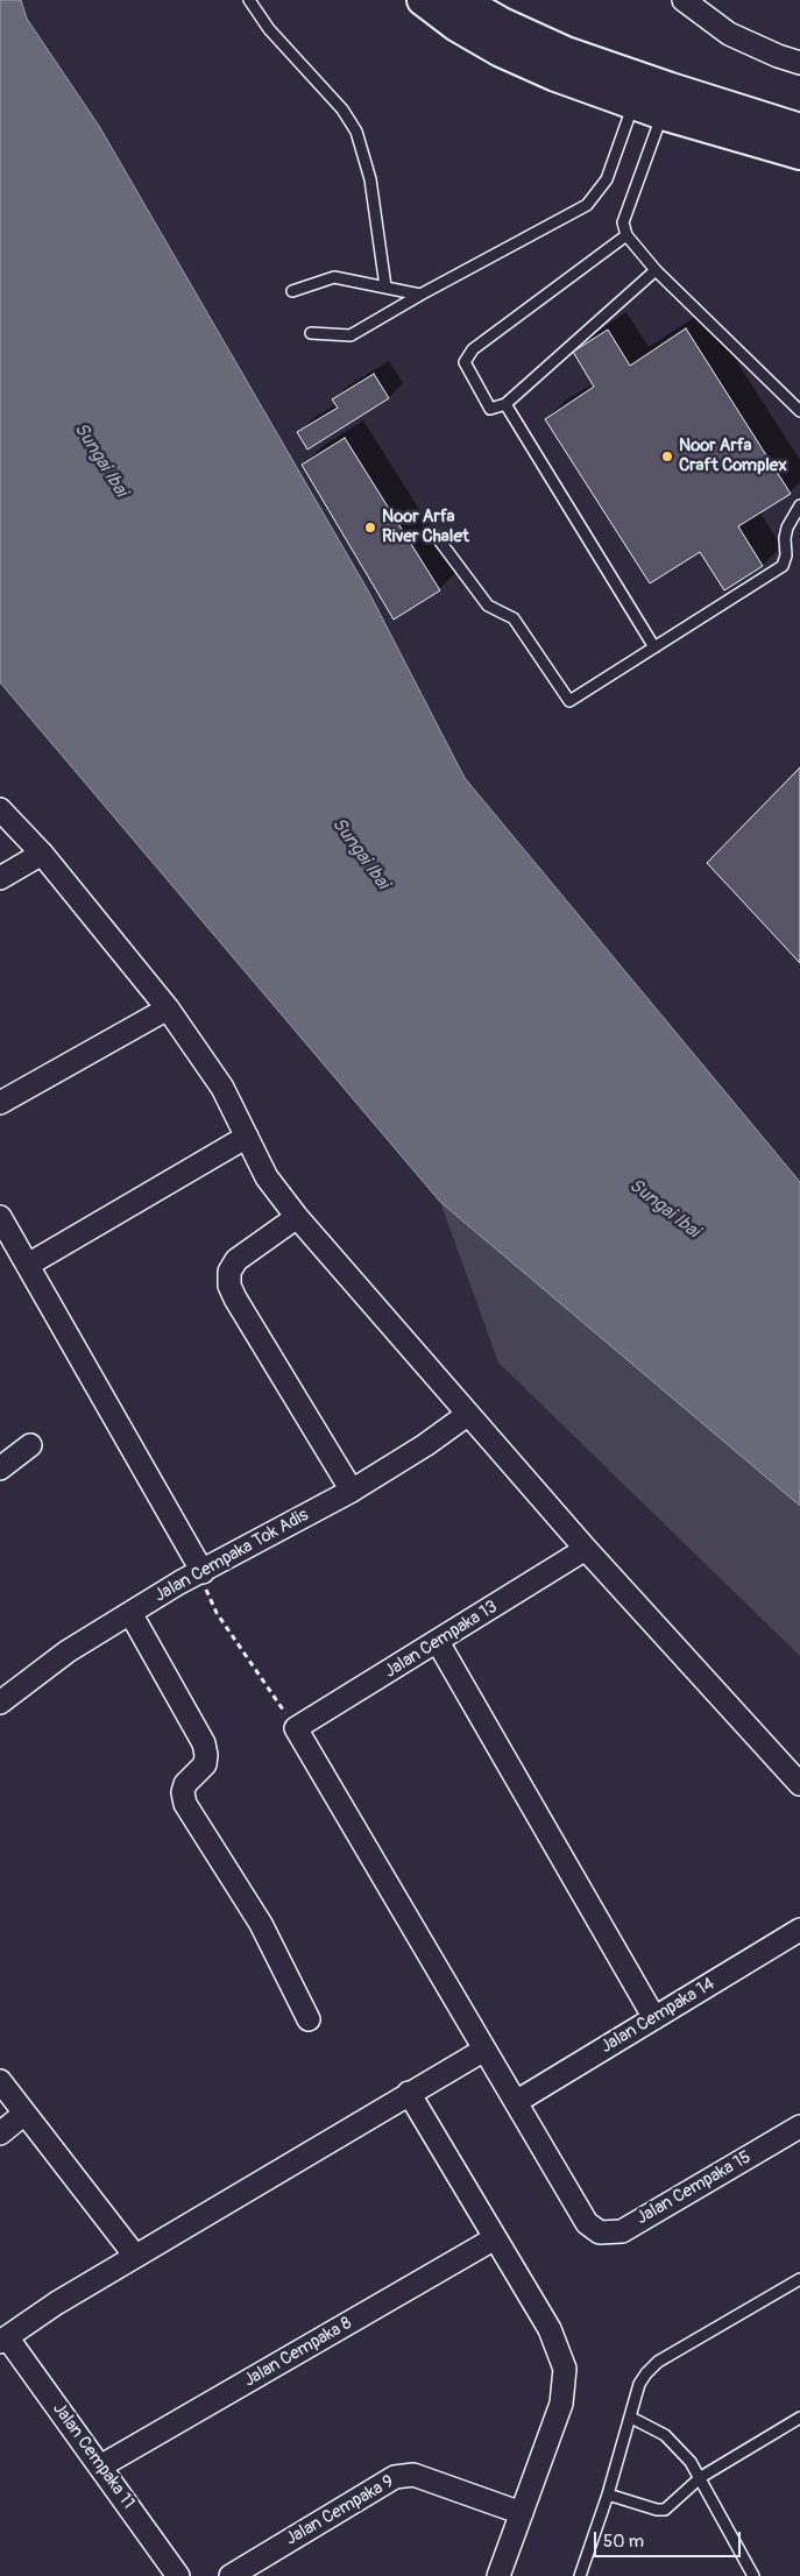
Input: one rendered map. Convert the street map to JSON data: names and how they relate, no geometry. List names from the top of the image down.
{
  "streets": {
    "street": [
      "Jalan Cempaka Tok Adis",
      "Jalan Cempaka 13",
      "Jalan Cempaka 14",
      "Jalan Cempaka 15",
      "Jalan Cempaka 8",
      "Jalan Cempaka 11",
      "Jalan Cempaka 9"
    ]
  },
  "crossings": [
    ["Jalan Cempaka 14", "Jalan Cempaka 15"],
    ["Jalan Cempaka 8", "Jalan Cempaka 11"]
  ],
  "water": ["Sungai Ibai"],
  "places": ["Noor Arfa Craft Complex", "Noor Arfa River Chalet"],
  "scale_bar": "50 m"
}
